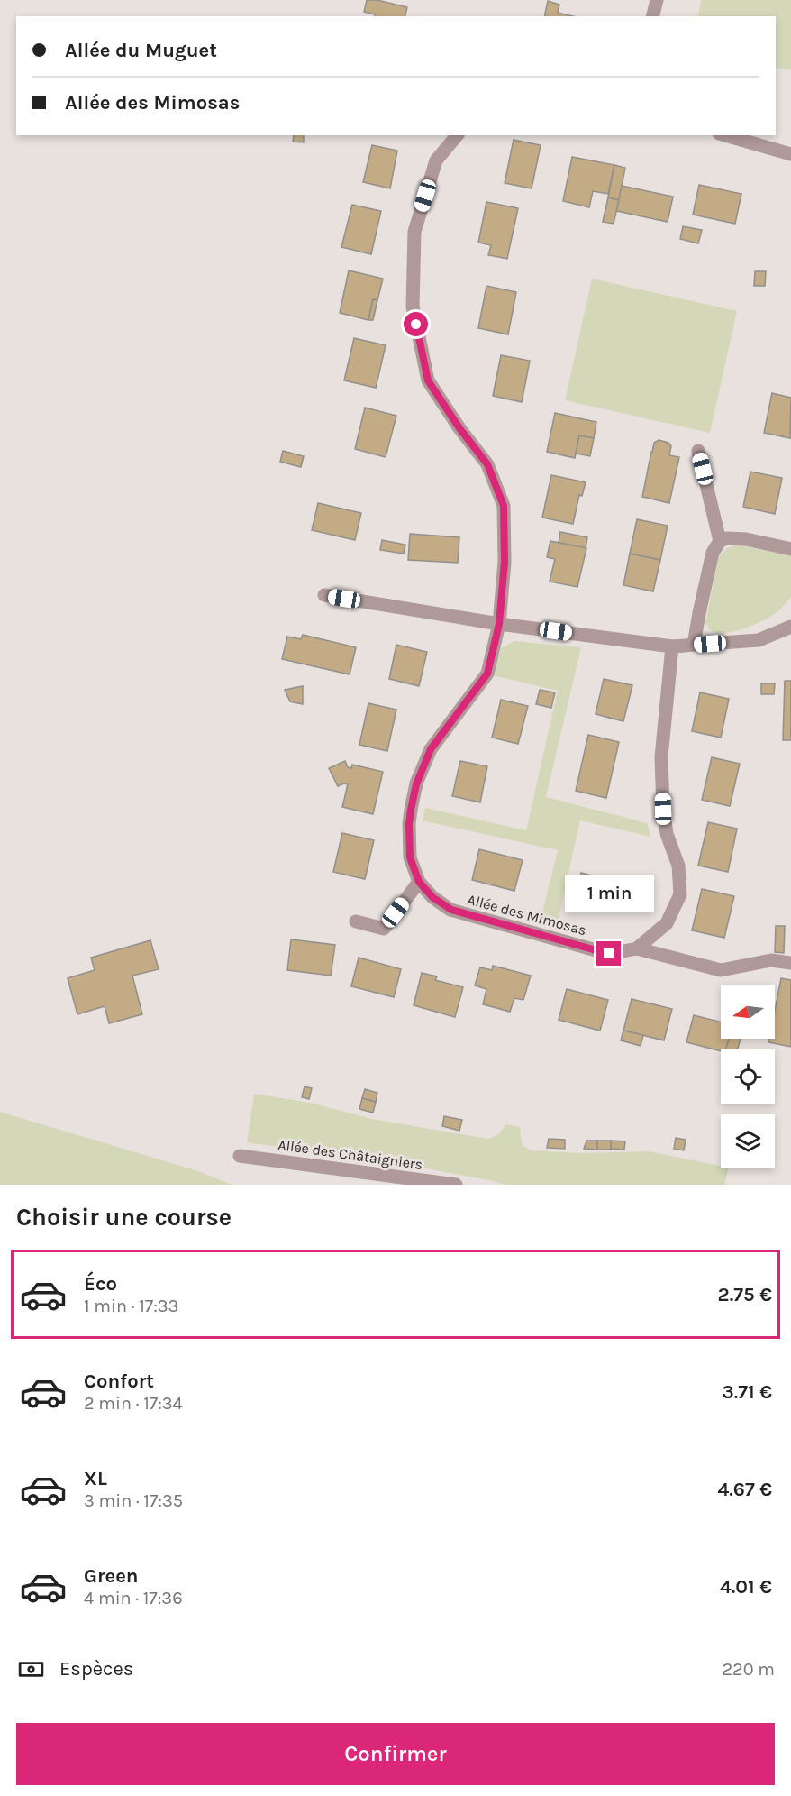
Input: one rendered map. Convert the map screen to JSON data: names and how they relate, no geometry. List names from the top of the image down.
{
  "streets": {
    "street": ["Allée des Mimosas", "Allée des Châtaigniers"]
  },
  "north": "left",
  "page": {
    "banner": ["Allée du Muguet", "Allée des Mimosas"],
    "bubble": "1 min",
    "heading": "Choisir une course",
    "list": [
      {
        "name": "Éco",
        "note": "1 min · 17:33",
        "value": "2.75 €"
      },
      {
        "name": "Confort",
        "note": "2 min · 17:34",
        "value": "3.71 €"
      },
      {
        "name": "XL",
        "note": "3 min · 17:35",
        "value": "4.67 €"
      },
      {
        "name": "Green",
        "note": "4 min · 17:36",
        "value": "4.01 €"
      }
    ],
    "pay": ["Espèces", "220 m"],
    "buttons": "Confirmer"
  }
}
